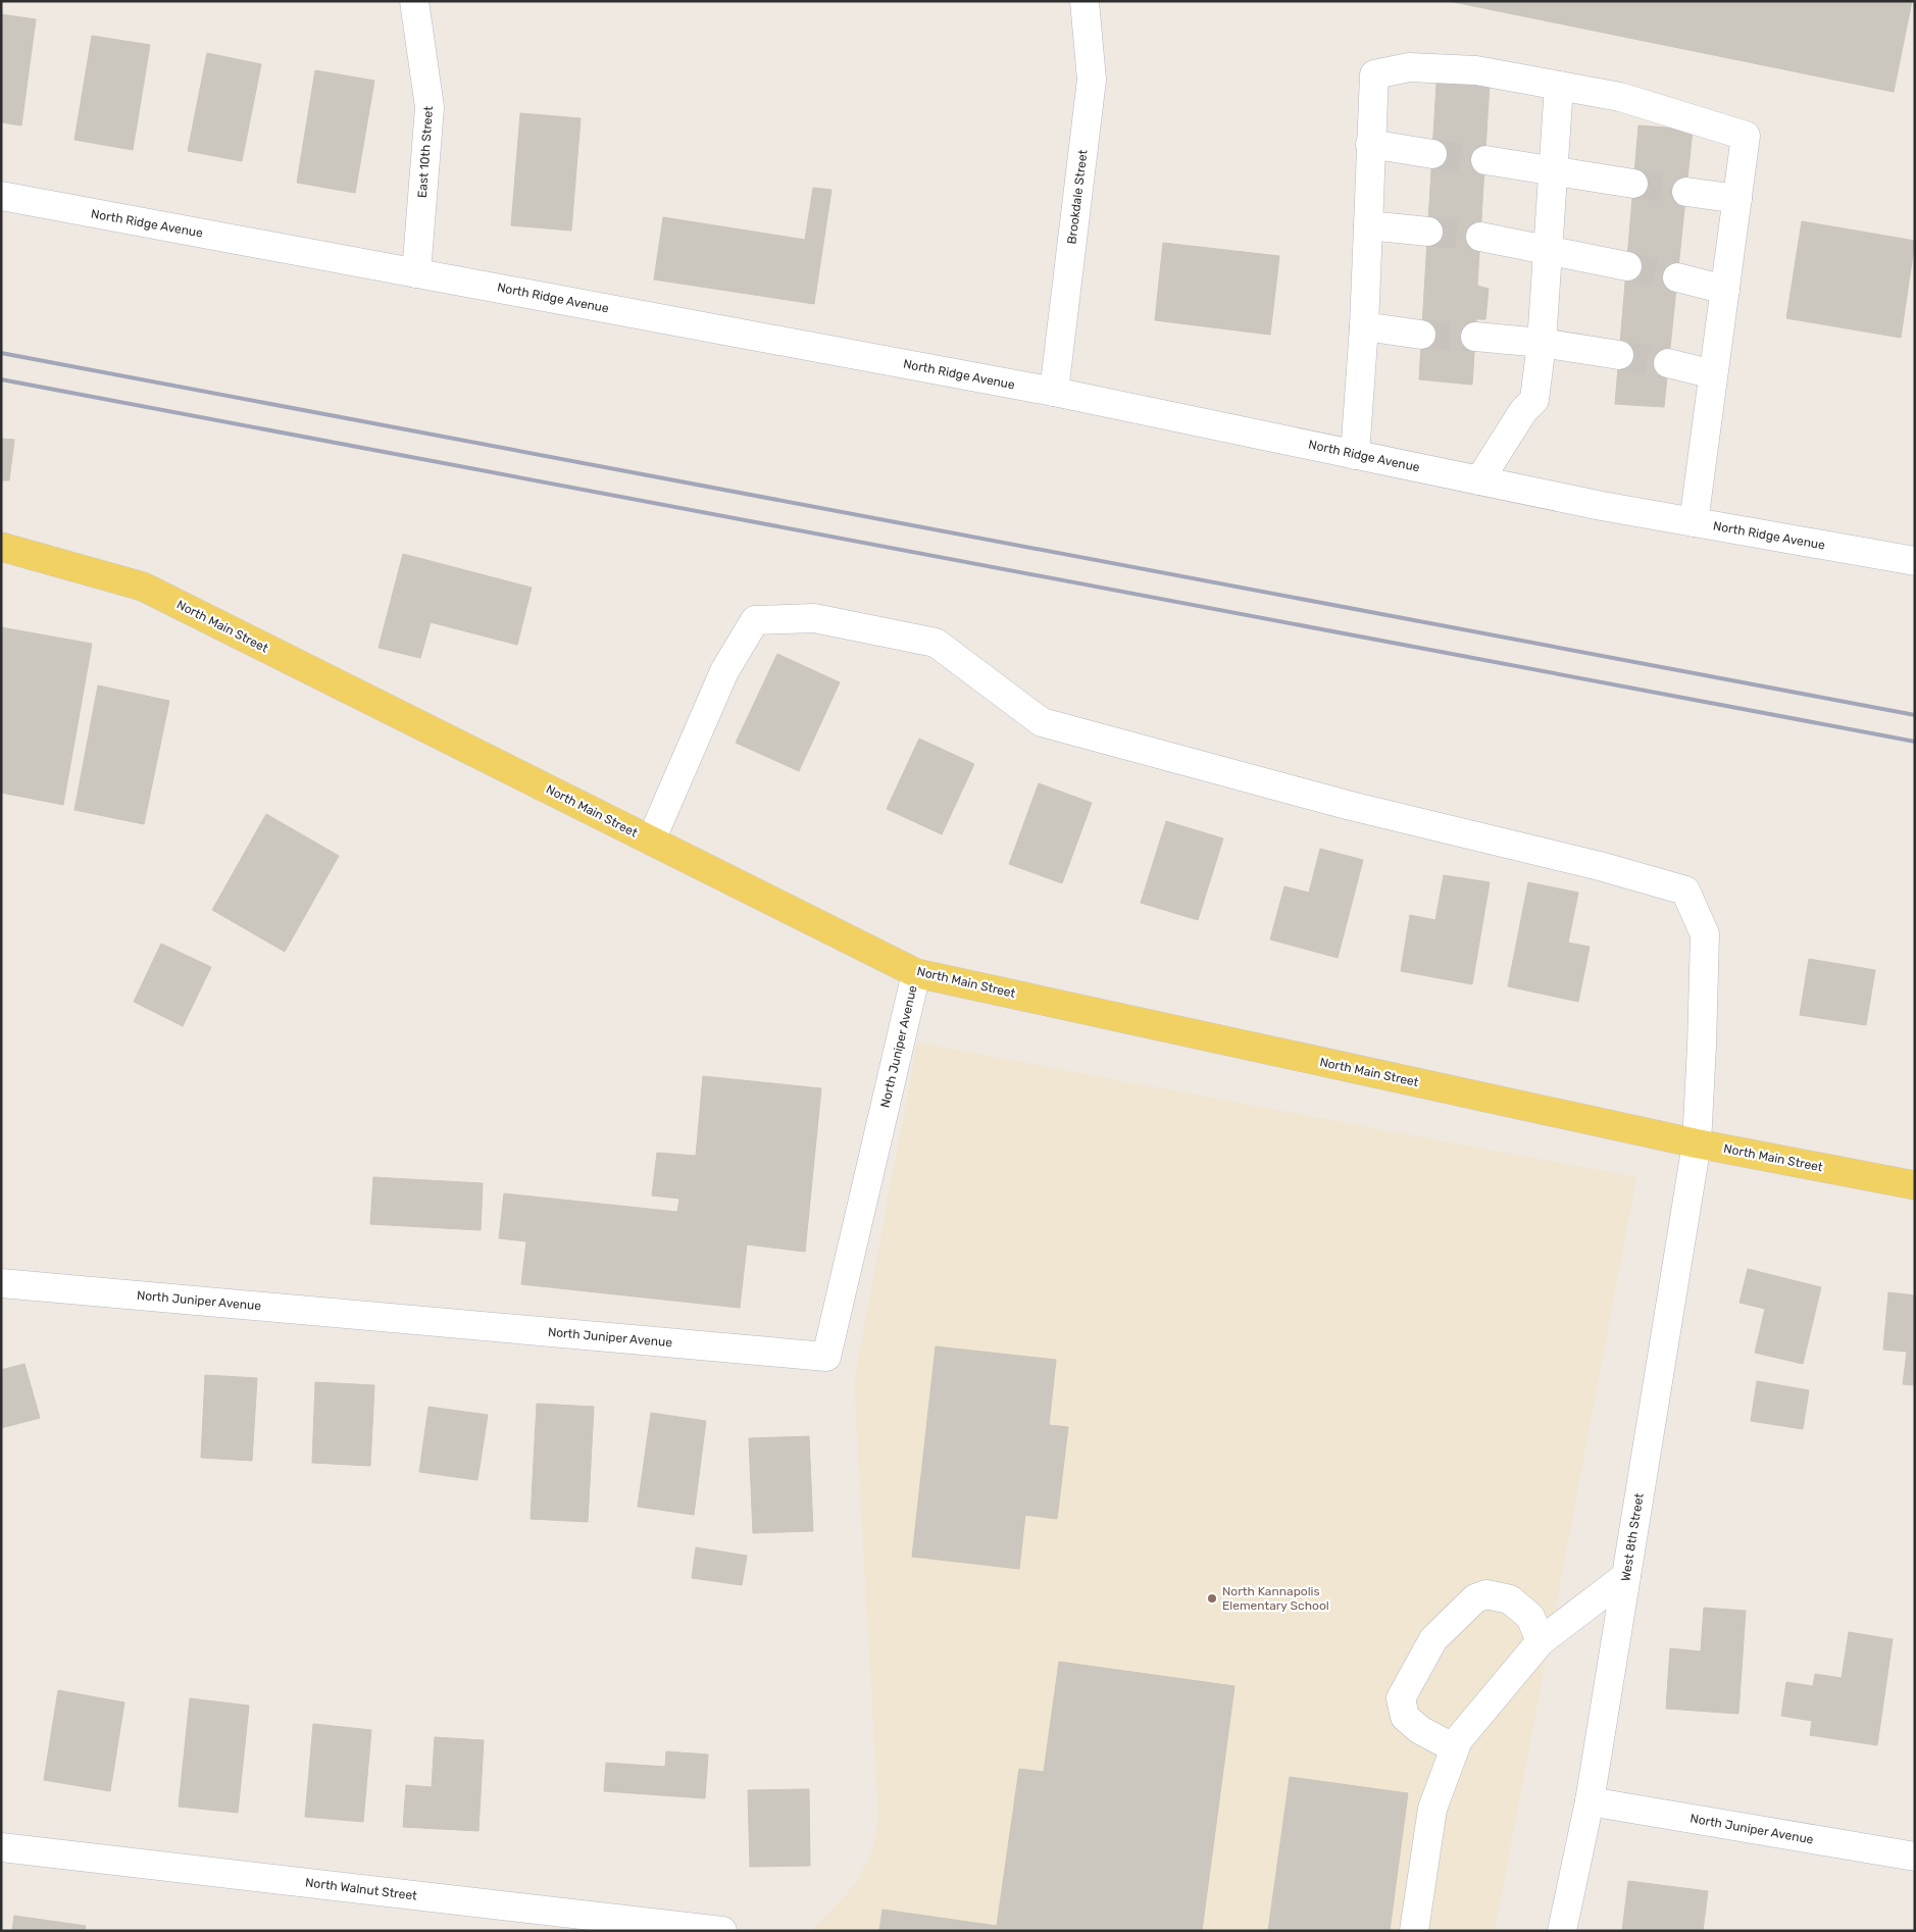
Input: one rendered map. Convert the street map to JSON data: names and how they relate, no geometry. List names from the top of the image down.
{
  "streets": {
    "main road": ["North Main Street"],
    "street": [
      "East 10th Street",
      "Brookdale Street",
      "North Ridge Avenue",
      "North Juniper Avenue",
      "West 8th Street",
      "North Walnut Street"
    ]
  },
  "crossings": [
    ["East 10th Street", "North Ridge Avenue"],
    ["Brookdale Street", "North Ridge Avenue"],
    ["North Main Street", "North Juniper Avenue"],
    ["North Main Street", "West 8th Street"],
    ["North Juniper Avenue", "West 8th Street"]
  ],
  "places": ["North Kannapolis Elementary School"]
}
